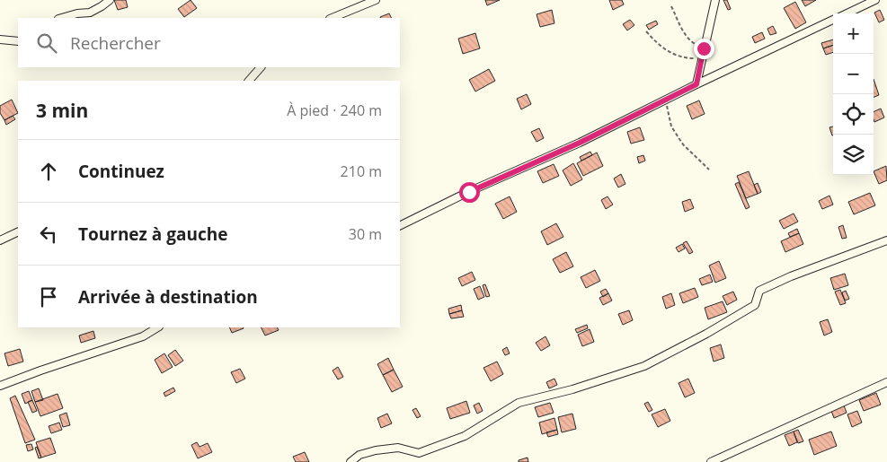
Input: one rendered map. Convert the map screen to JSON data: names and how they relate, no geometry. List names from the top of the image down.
{
  "page": {
    "map_buttons": ["+", "−"],
    "search": "Rechercher",
    "heading": ["3 min", "À pied · 240 m"],
    "list": [
      ["Continuez", "210 m"],
      ["Tournez à gauche", "30 m"],
      "Arrivée à destination"
    ]
  }
}
